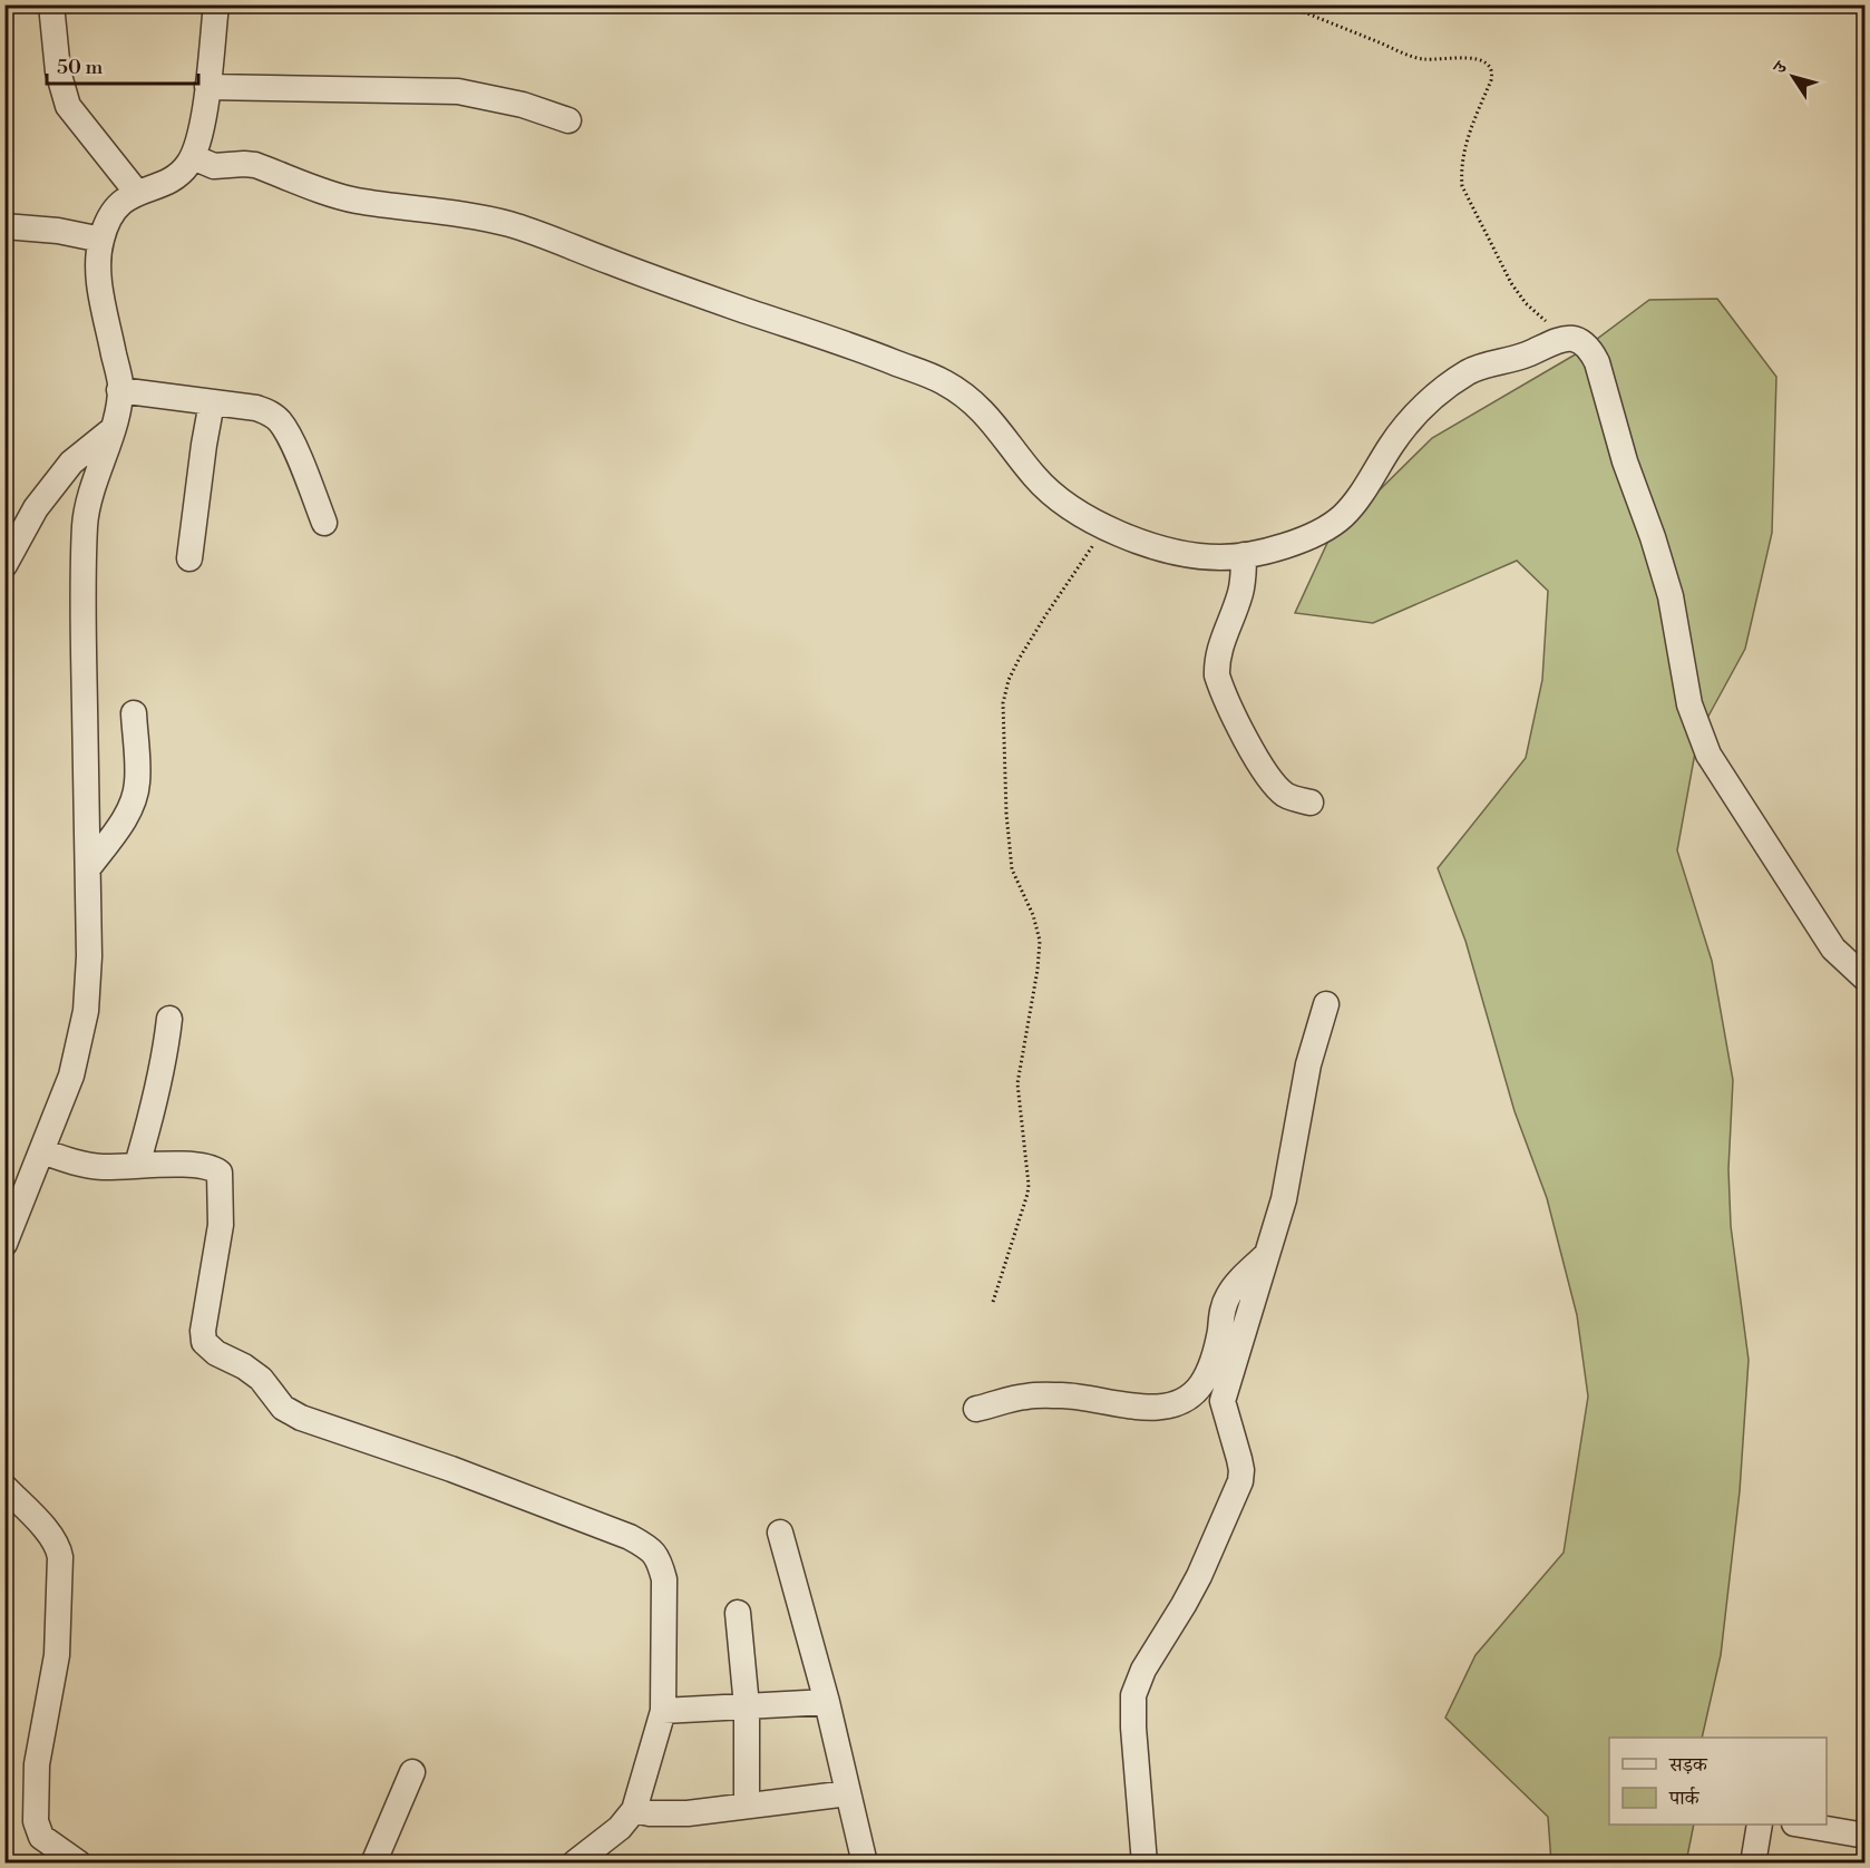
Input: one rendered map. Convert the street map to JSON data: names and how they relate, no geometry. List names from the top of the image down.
{
  "legend": ["सड़क", "पार्क"],
  "scale_bar": "50 m",
  "north": "top left"
}
